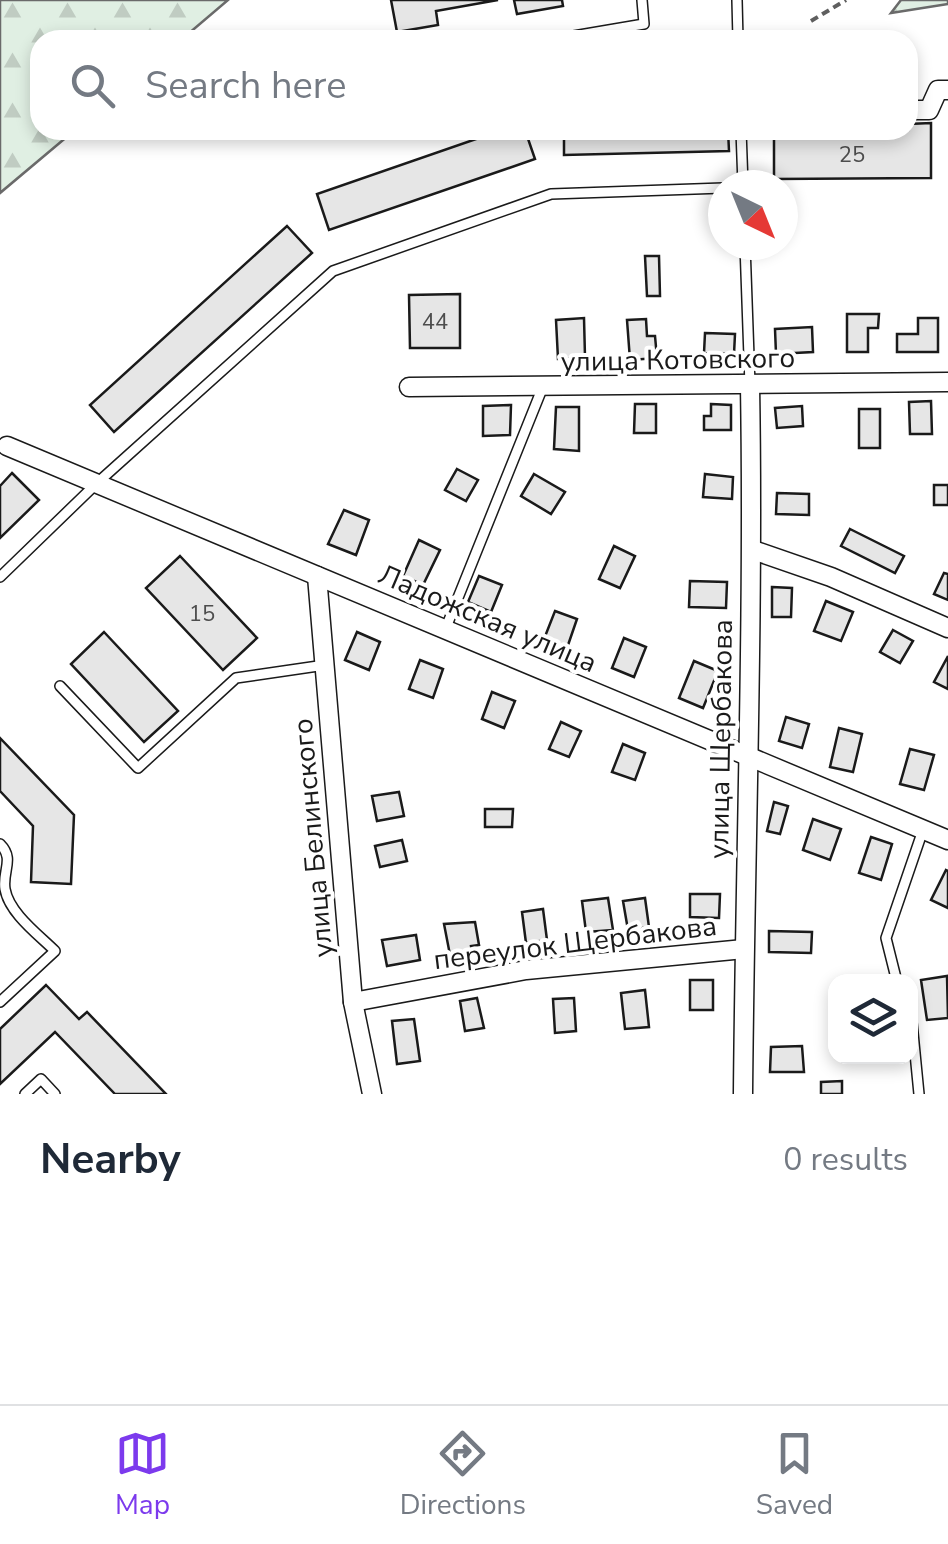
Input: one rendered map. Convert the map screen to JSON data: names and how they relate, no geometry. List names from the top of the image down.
{
  "streets": {
    "street": [
      "улица Котовского",
      "Ладожская улица",
      "улица Щербакова",
      "улица Белинского",
      "переулок Щербакова"
    ]
  },
  "crossings": [
    ["улица Котовского", "улица Щербакова"],
    ["Ладожская улица", "улица Щербакова"],
    ["Ладожская улица", "улица Белинского"],
    ["улица Щербакова", "переулок Щербакова"],
    ["улица Белинского", "переулок Щербакова"]
  ],
  "house_numbers": ["25", "44", "15"],
  "north": "bottom right",
  "page": {
    "search": "Search here",
    "heading": ["Nearby", "0 results"],
    "nav": ["Map", "Directions", "Saved"]
  }
}
